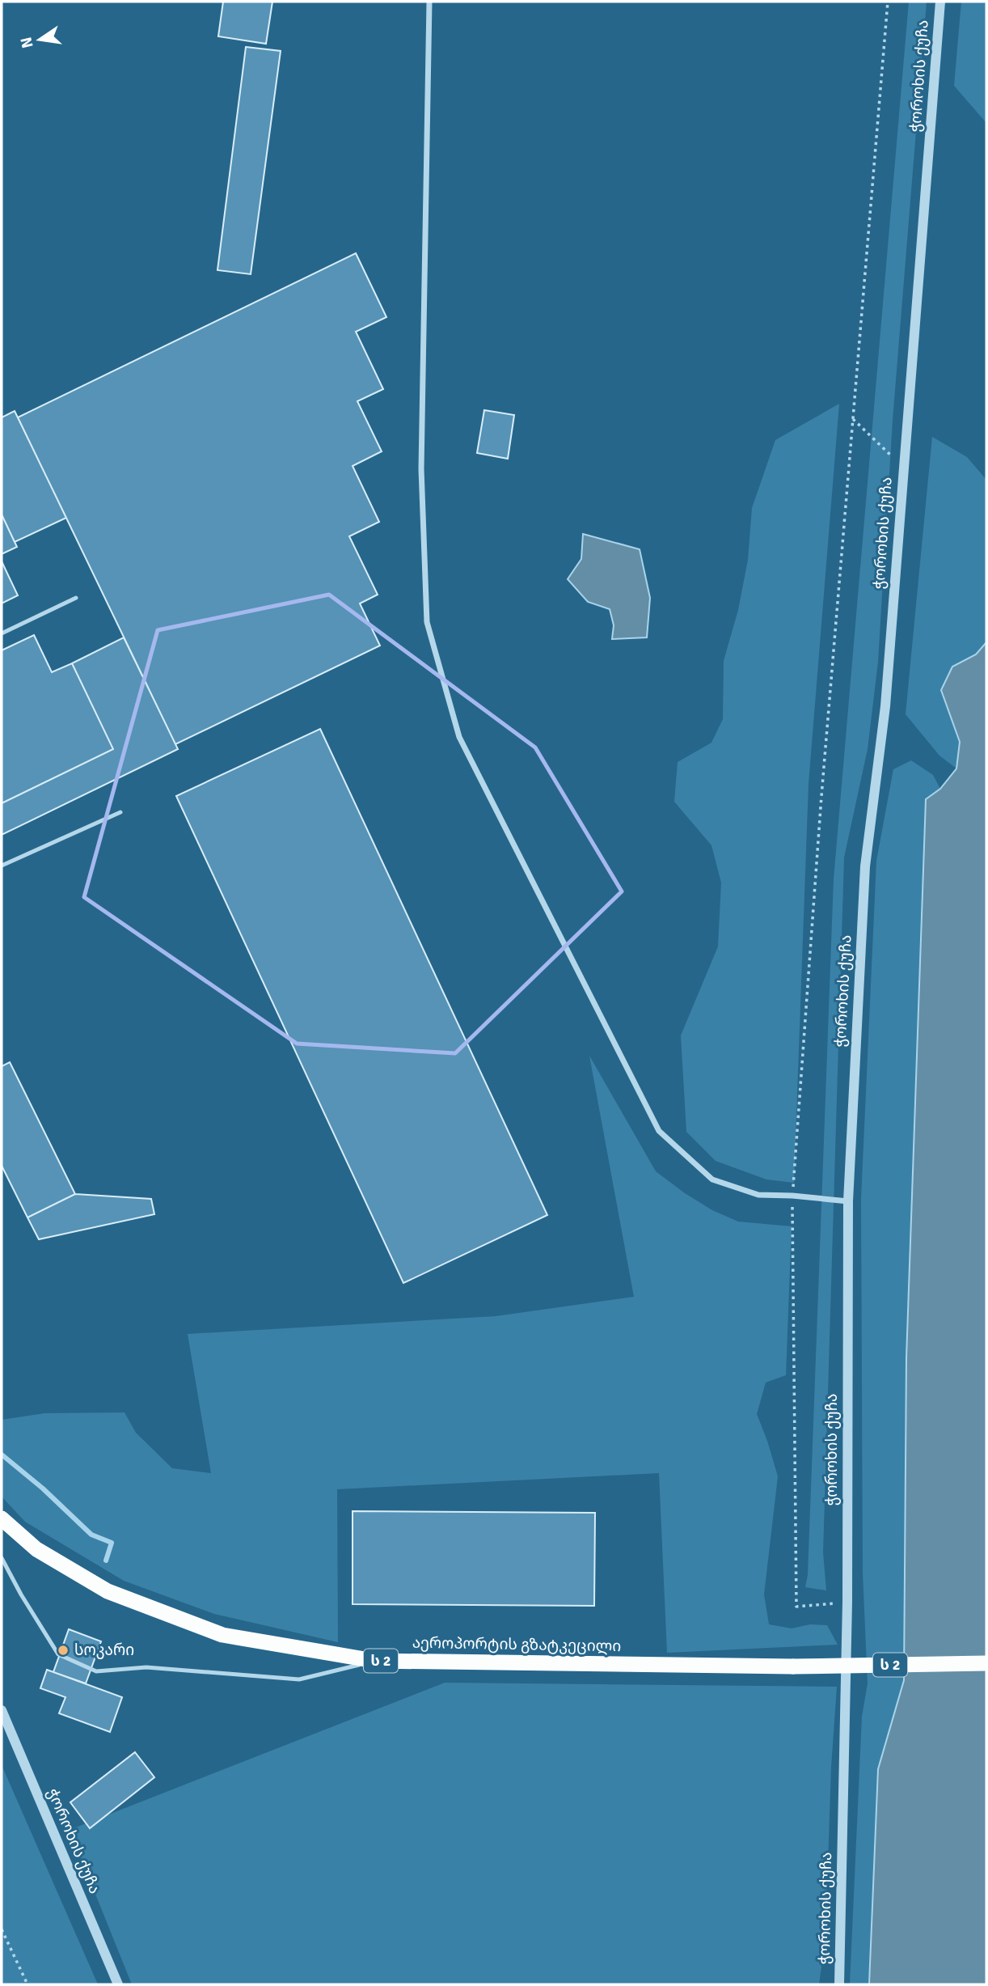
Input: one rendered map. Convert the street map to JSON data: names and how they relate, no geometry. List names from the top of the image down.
{
  "streets": {
    "highway": ["აეროპორტის გზატკეცილი", "ს 2"],
    "street": ["ჭოროხის ქუჩა"]
  },
  "places": ["სოკარი"],
  "north": "left"
}
